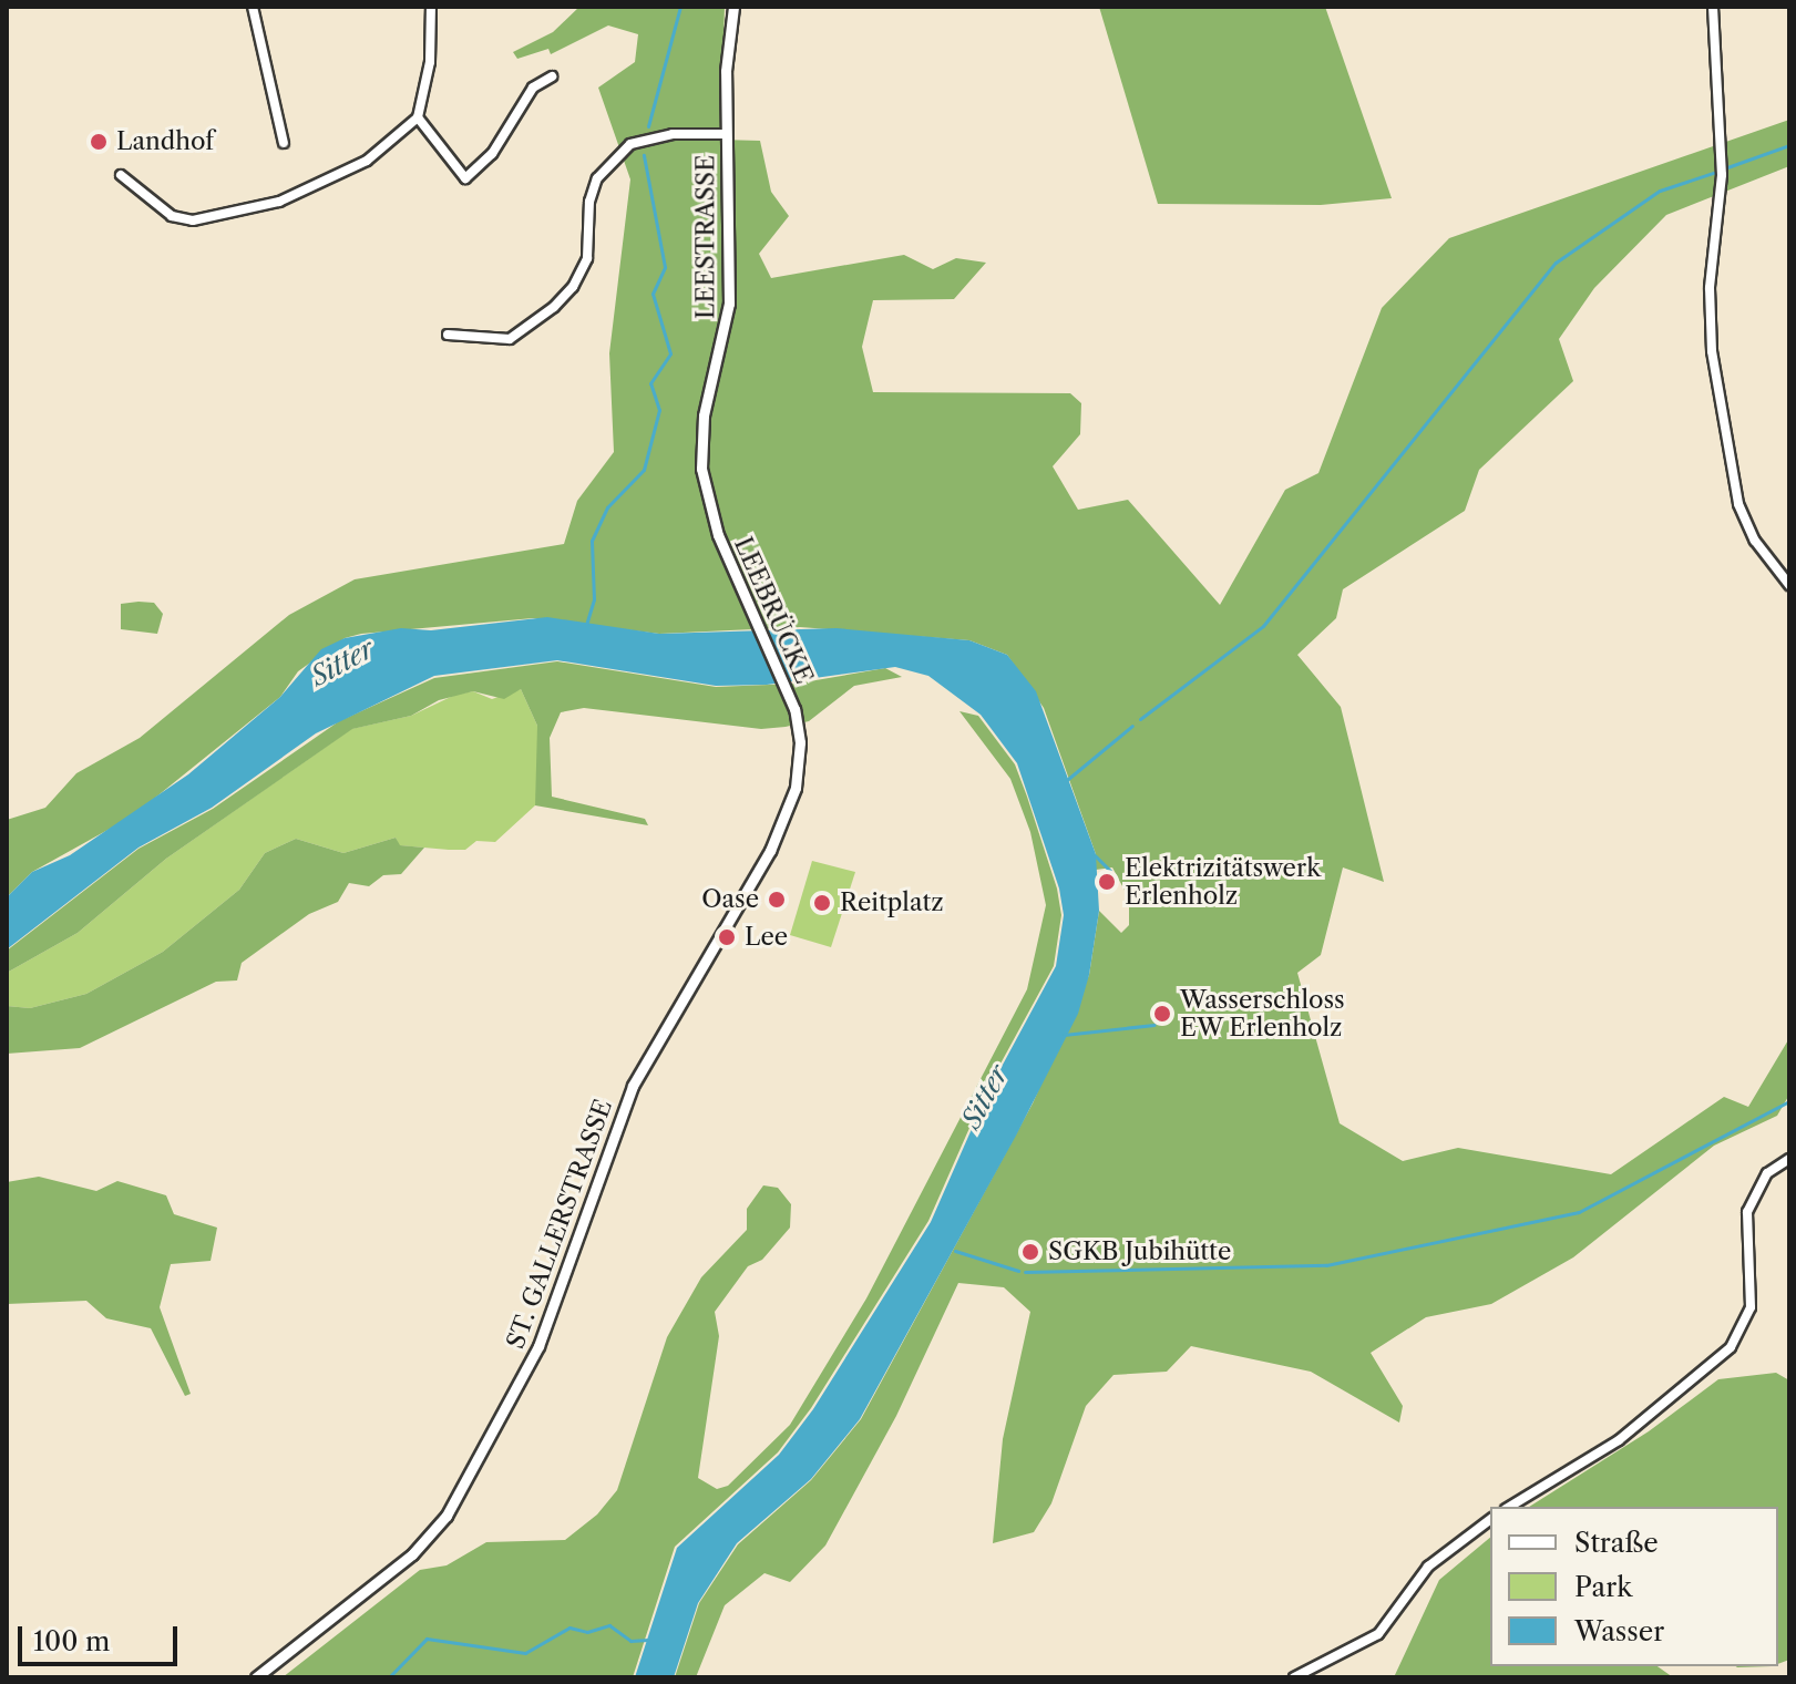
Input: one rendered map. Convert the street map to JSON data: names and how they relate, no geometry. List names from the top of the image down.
{
  "streets": {
    "street": ["LEESTRASSE", "LEEBRÜCKE", "ST. GALLERSTRASSE"]
  },
  "crossings": [
    ["LEESTRASSE", "LEEBRÜCKE"],
    ["LEEBRÜCKE", "ST. GALLERSTRASSE"]
  ],
  "water": ["Sitter"],
  "places": [
    "Landhof",
    "Elektrizitätswerk Erlenholz",
    "Oase",
    "Reitplatz",
    "Lee",
    "Wasserschloss EW Erlenholz",
    "SGKB Jubihütte"
  ],
  "legend": ["Straße", "Park", "Wasser"],
  "scale_bar": "100 m"
}
